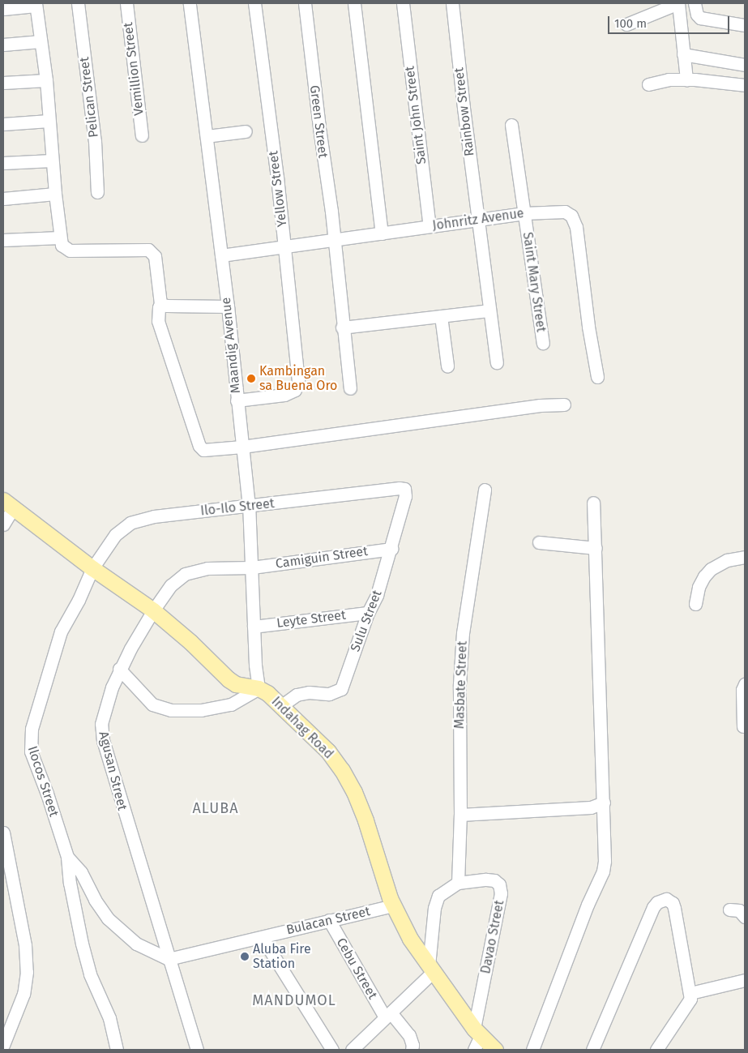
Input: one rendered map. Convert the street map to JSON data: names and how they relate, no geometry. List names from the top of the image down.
{
  "streets": {
    "main road": ["Indahag Road"],
    "street": [
      "Vemillion Street",
      "Pelican Street",
      "Rainbow Street",
      "Saint John Street",
      "Green Street",
      "Yellow Street",
      "Johnritz Avenue",
      "Saint Mary Street",
      "Maandig Avenue",
      "Ilo-Ilo Street",
      "Camiguin Street",
      "Leyte Street",
      "Sulu Street",
      "Masbate Street",
      "Agusan Street",
      "Ilocos Street",
      "Bulacan Street",
      "Davao Street",
      "Cebu Street"
    ]
  },
  "crossings": [
    ["Rainbow Street", "Johnritz Avenue"],
    ["Saint John Street", "Johnritz Avenue"],
    ["Green Street", "Johnritz Avenue"],
    ["Yellow Street", "Johnritz Avenue"],
    ["Yellow Street", "Maandig Avenue"],
    ["Johnritz Avenue", "Saint Mary Street"],
    ["Johnritz Avenue", "Maandig Avenue"],
    ["Maandig Avenue", "Ilo-Ilo Street"],
    ["Maandig Avenue", "Camiguin Street"],
    ["Maandig Avenue", "Leyte Street"],
    ["Maandig Avenue", "Indahag Road"],
    ["Maandig Avenue", "Agusan Street"],
    ["Ilo-Ilo Street", "Sulu Street"],
    ["Ilo-Ilo Street", "Indahag Road"],
    ["Ilo-Ilo Street", "Ilocos Street"],
    ["Camiguin Street", "Sulu Street"],
    ["Camiguin Street", "Agusan Street"],
    ["Leyte Street", "Sulu Street"],
    ["Sulu Street", "Indahag Road"],
    ["Masbate Street", "Davao Street"],
    ["Indahag Road", "Agusan Street"],
    ["Indahag Road", "Ilocos Street"],
    ["Indahag Road", "Bulacan Street"],
    ["Indahag Road", "Davao Street"],
    ["Agusan Street", "Ilocos Street"],
    ["Agusan Street", "Bulacan Street"],
    ["Ilocos Street", "Bulacan Street"],
    ["Bulacan Street", "Cebu Street"]
  ],
  "districts": ["ALUBA", "MANDUMOL"],
  "places": ["Kambingan sa Buena Oro", "Aluba Fire Station"],
  "scale_bar": "100 m"
}
